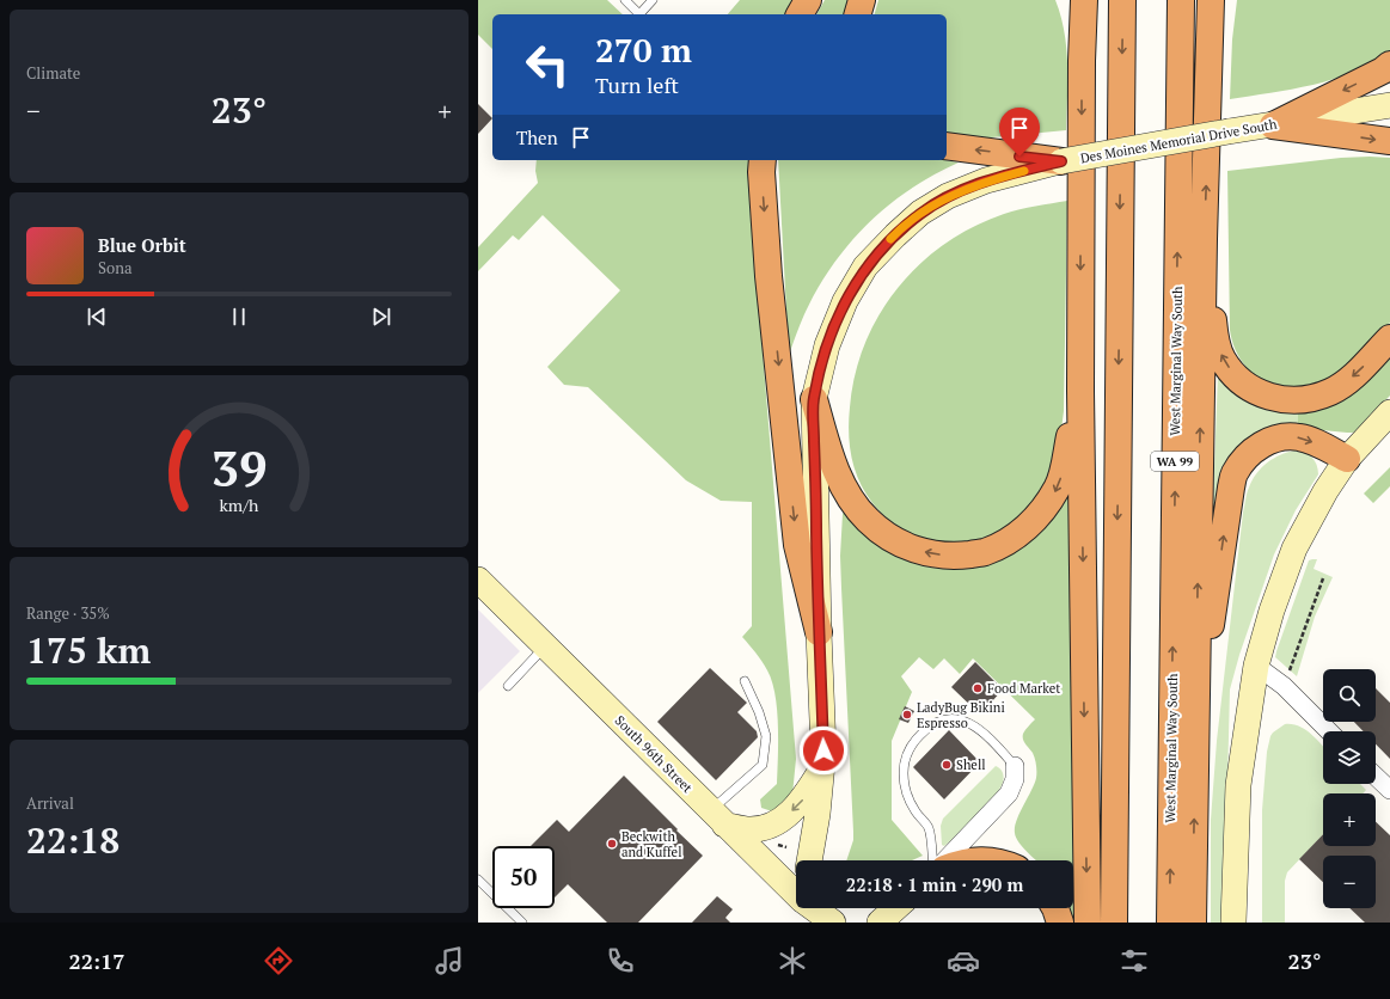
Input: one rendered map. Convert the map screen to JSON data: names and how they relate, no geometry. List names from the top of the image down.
{
  "streets": {
    "highway": ["West Marginal Way South", "WA 99"],
    "street": ["Des Moines Memorial Drive South", "South 96th Street"]
  },
  "places": [
    "Food Market",
    "LadyBug Bikini Espresso",
    "Shell",
    "Beckwith and Kuffel"
  ],
  "page": {
    "tile": [
      "Climate",
      ["Range · 35%", "175 km"],
      ["Arrival", "22:18"]
    ],
    "turn": ["270 m", "Turn left"],
    "heat": ["−", "23°", "+"],
    "then": "Then",
    "song": ["Blue Orbit", "Sona"],
    "map_buttons": ["+", "−"],
    "limit": "50",
    "trip": "22:18 · 1 min · 290 m",
    "tabs": ["22:17", "23°"],
    "gauge": ["39", "km/h"]
  }
}
